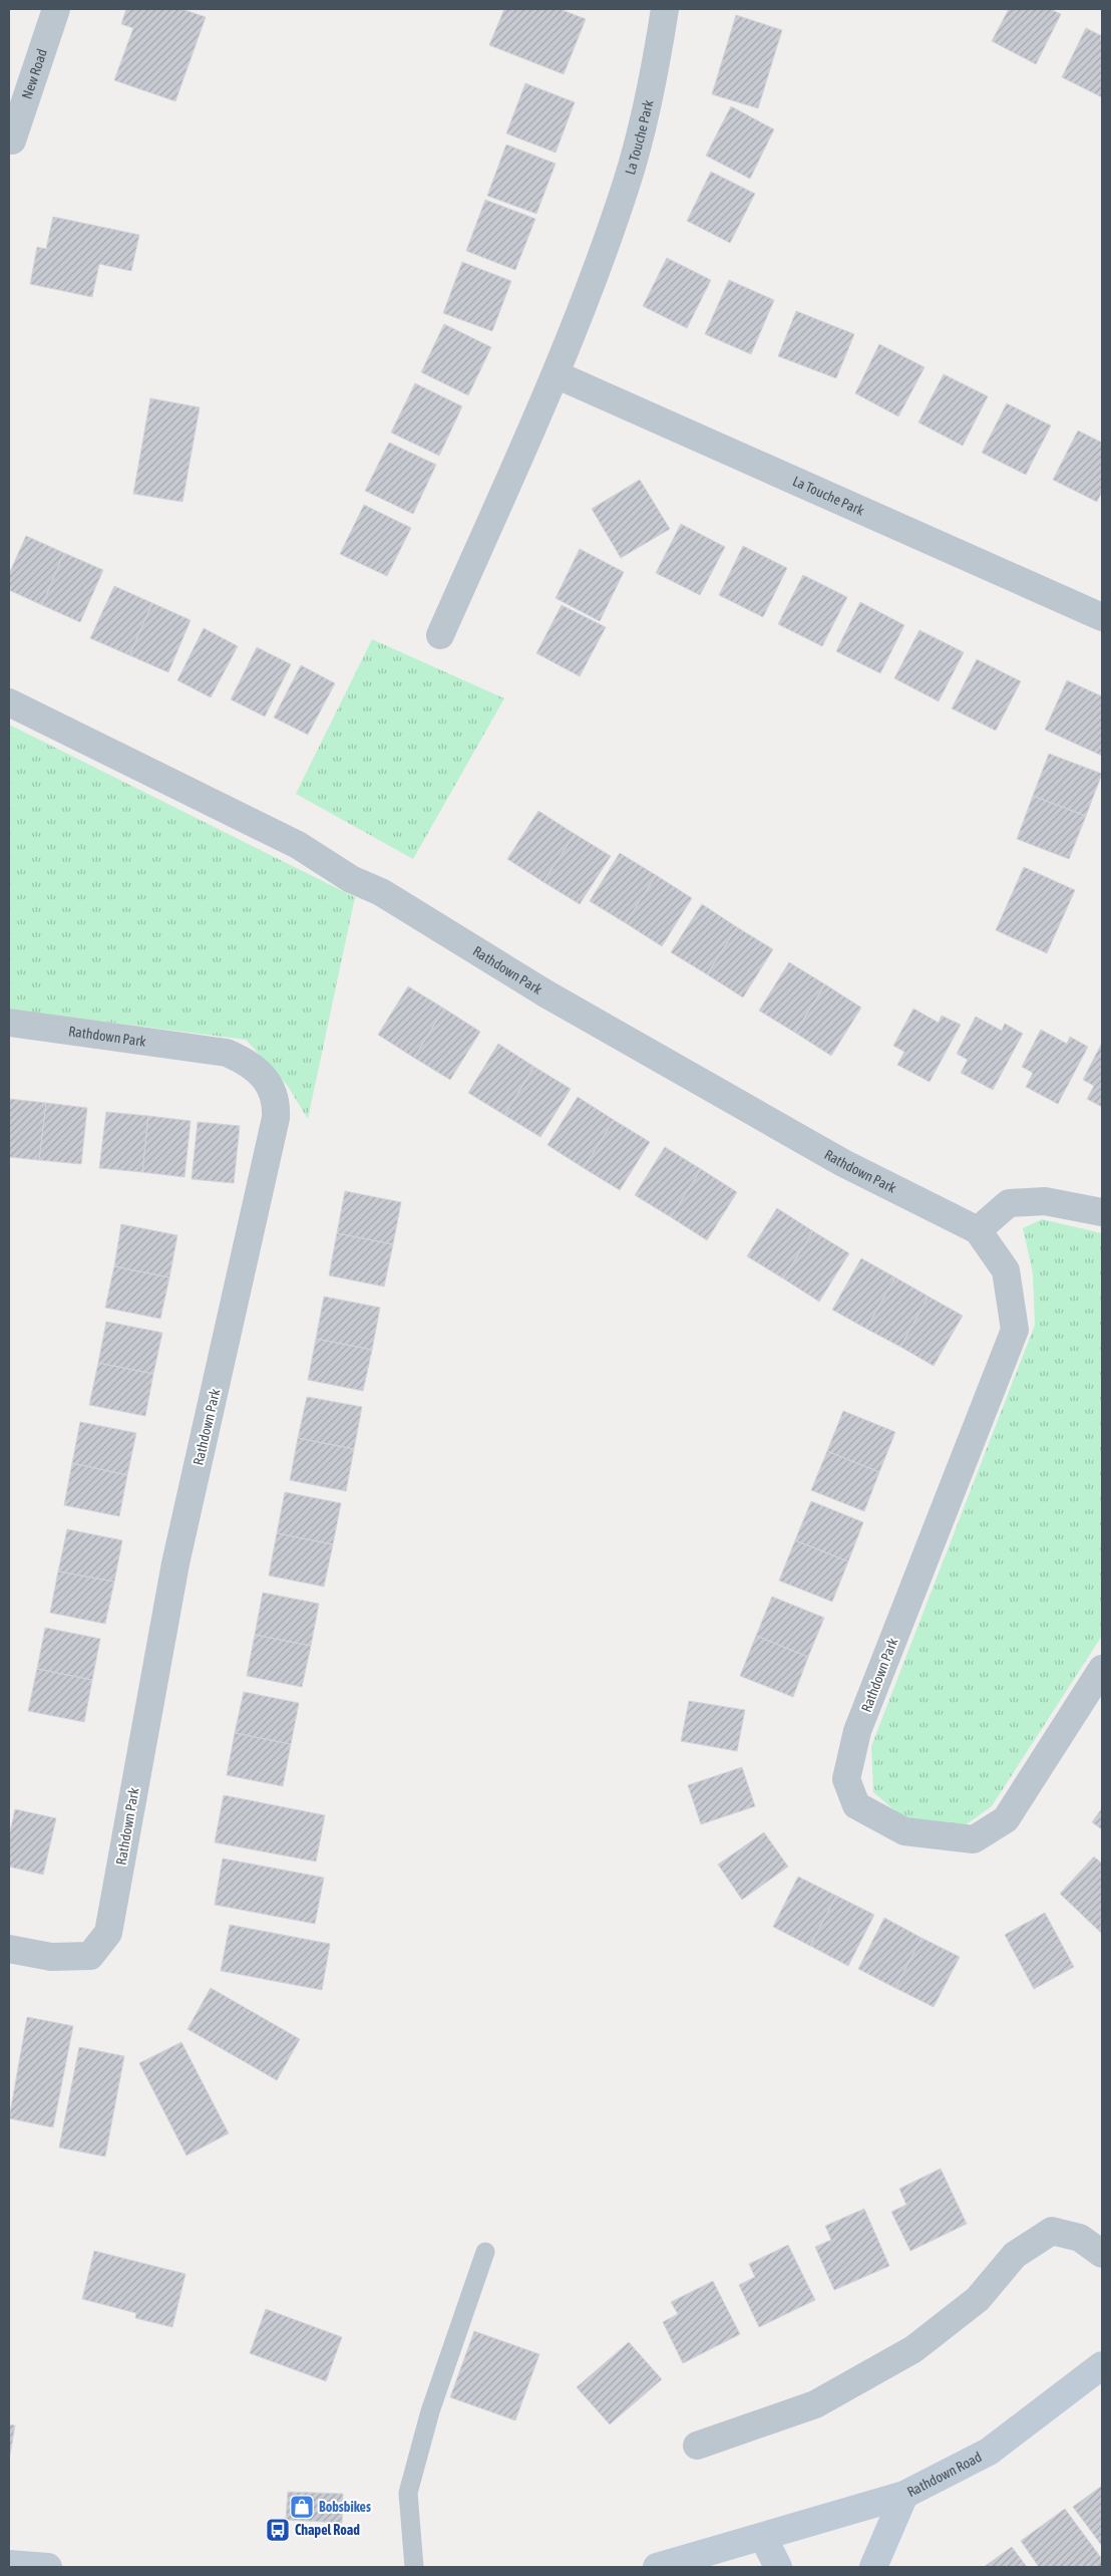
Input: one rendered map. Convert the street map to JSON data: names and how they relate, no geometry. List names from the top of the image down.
{
  "streets": {
    "main road": ["Rathdown Road"],
    "street": ["New Road", "La Touche Park", "Rathdown Park"]
  },
  "places": {
    "shop": ["Bobsbikes"],
    "bus stop": ["Chapel Road"]
  }
}
